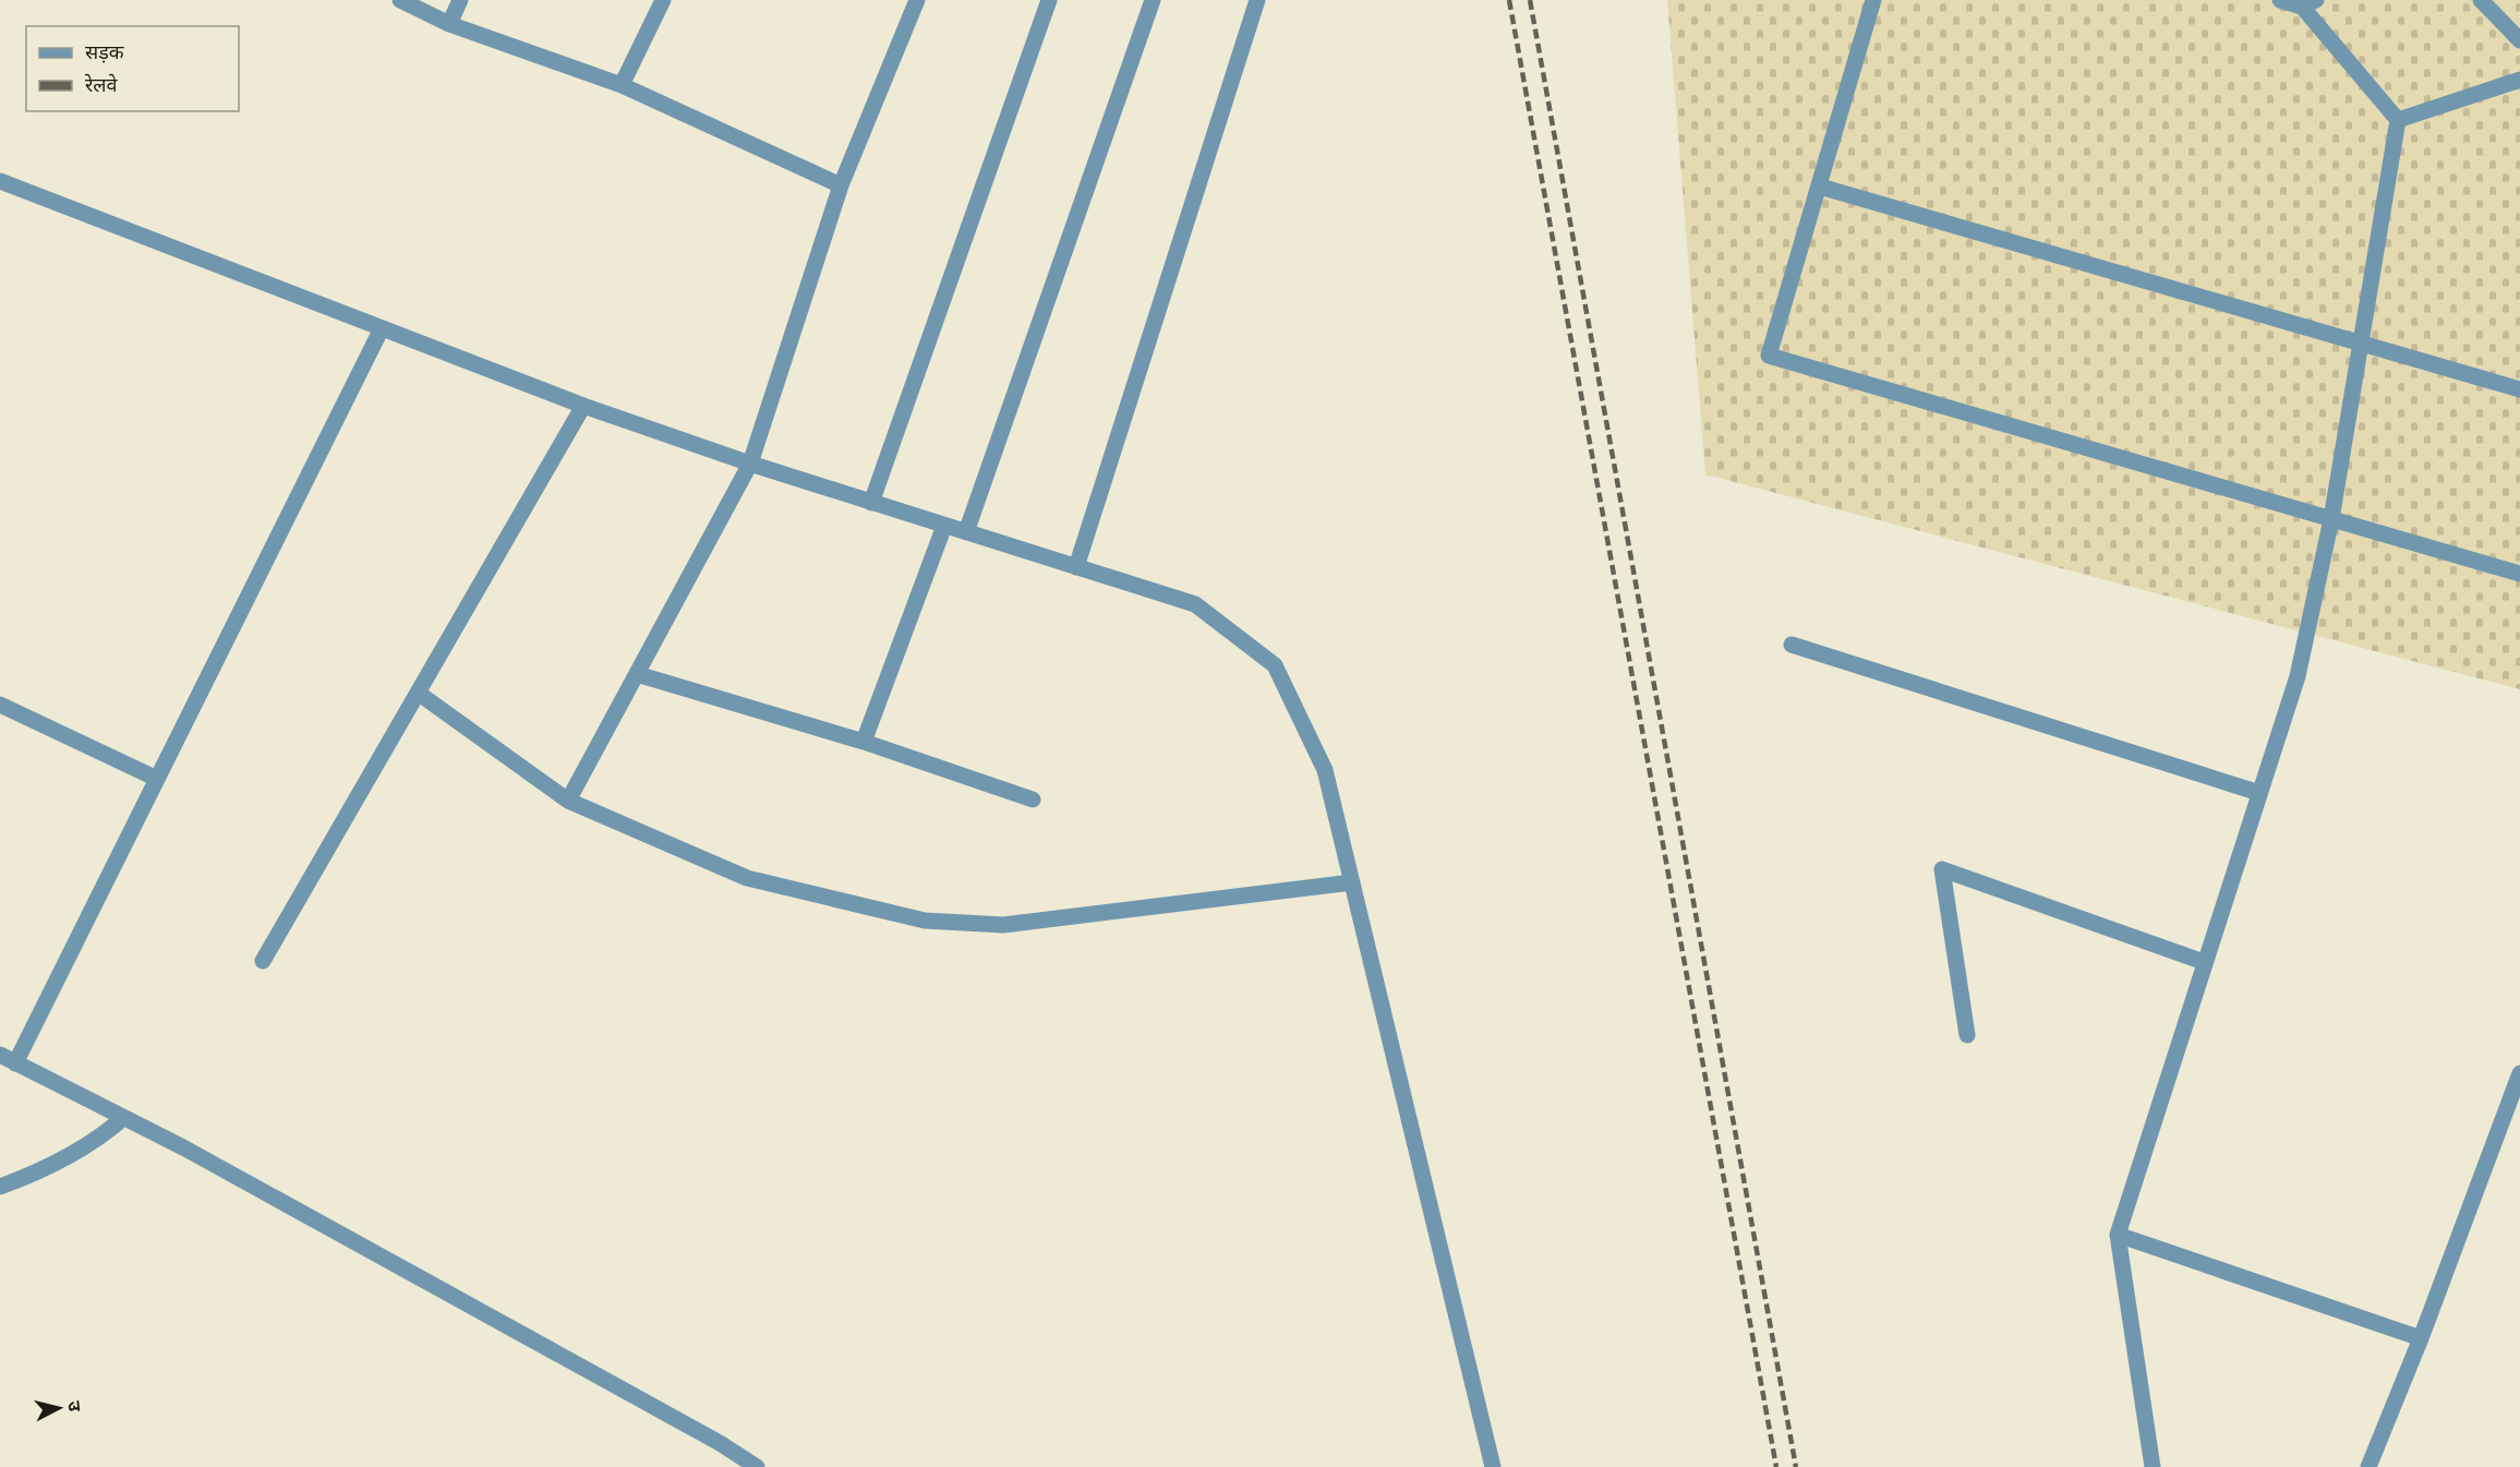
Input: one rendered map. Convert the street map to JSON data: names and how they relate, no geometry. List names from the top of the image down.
{
  "legend": ["सड़क", "रेलवे"],
  "north": "right"
}
